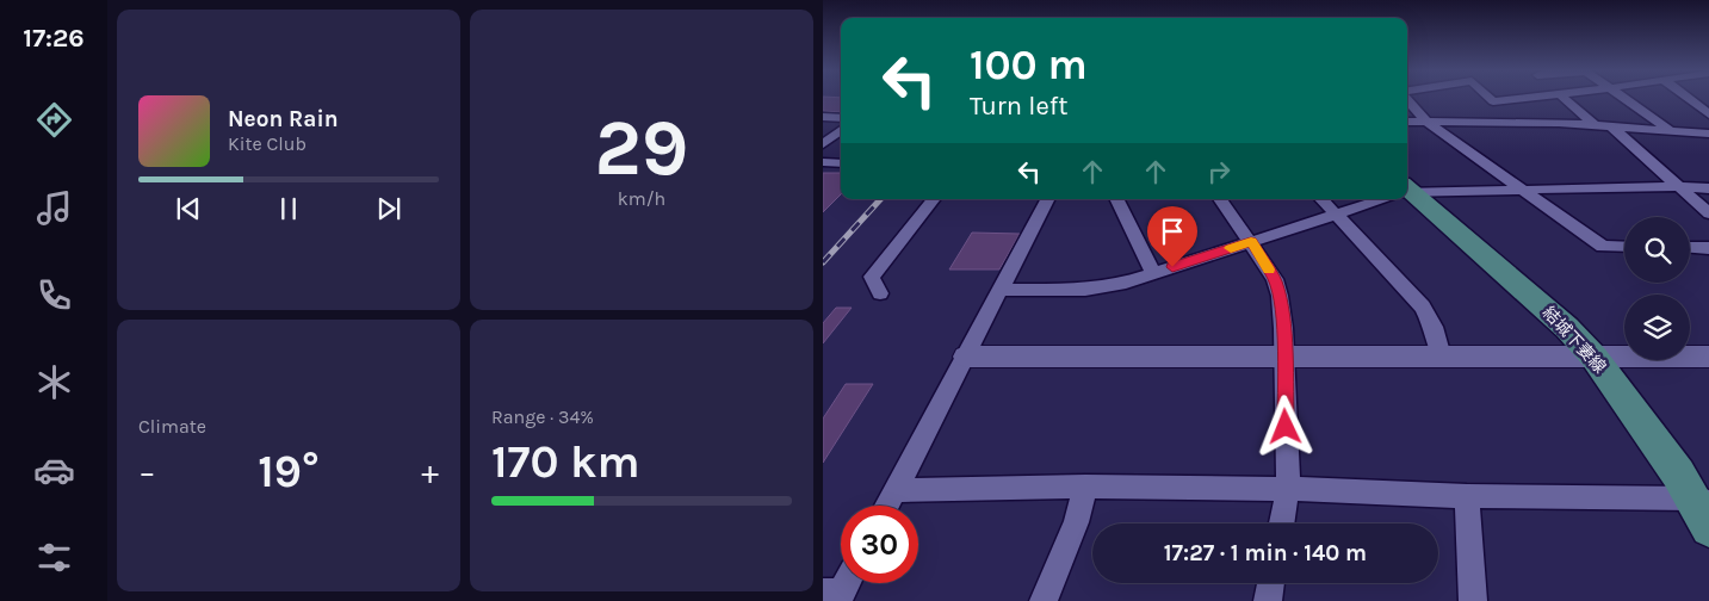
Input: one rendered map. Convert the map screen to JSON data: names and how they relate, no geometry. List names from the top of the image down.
{
  "streets": {
    "main road": ["結城下妻線"]
  },
  "page": {
    "tabs": "17:26",
    "tile": [
      ["29", "km/h"],
      "Climate",
      ["Range · 34%", "170 km"]
    ],
    "turn": ["100 m", "Turn left"],
    "song": ["Neon Rain", "Kite Club"],
    "heat": ["−", "19°", "+"],
    "limit": "30",
    "trip": "17:27 · 1 min · 140 m"
  }
}
